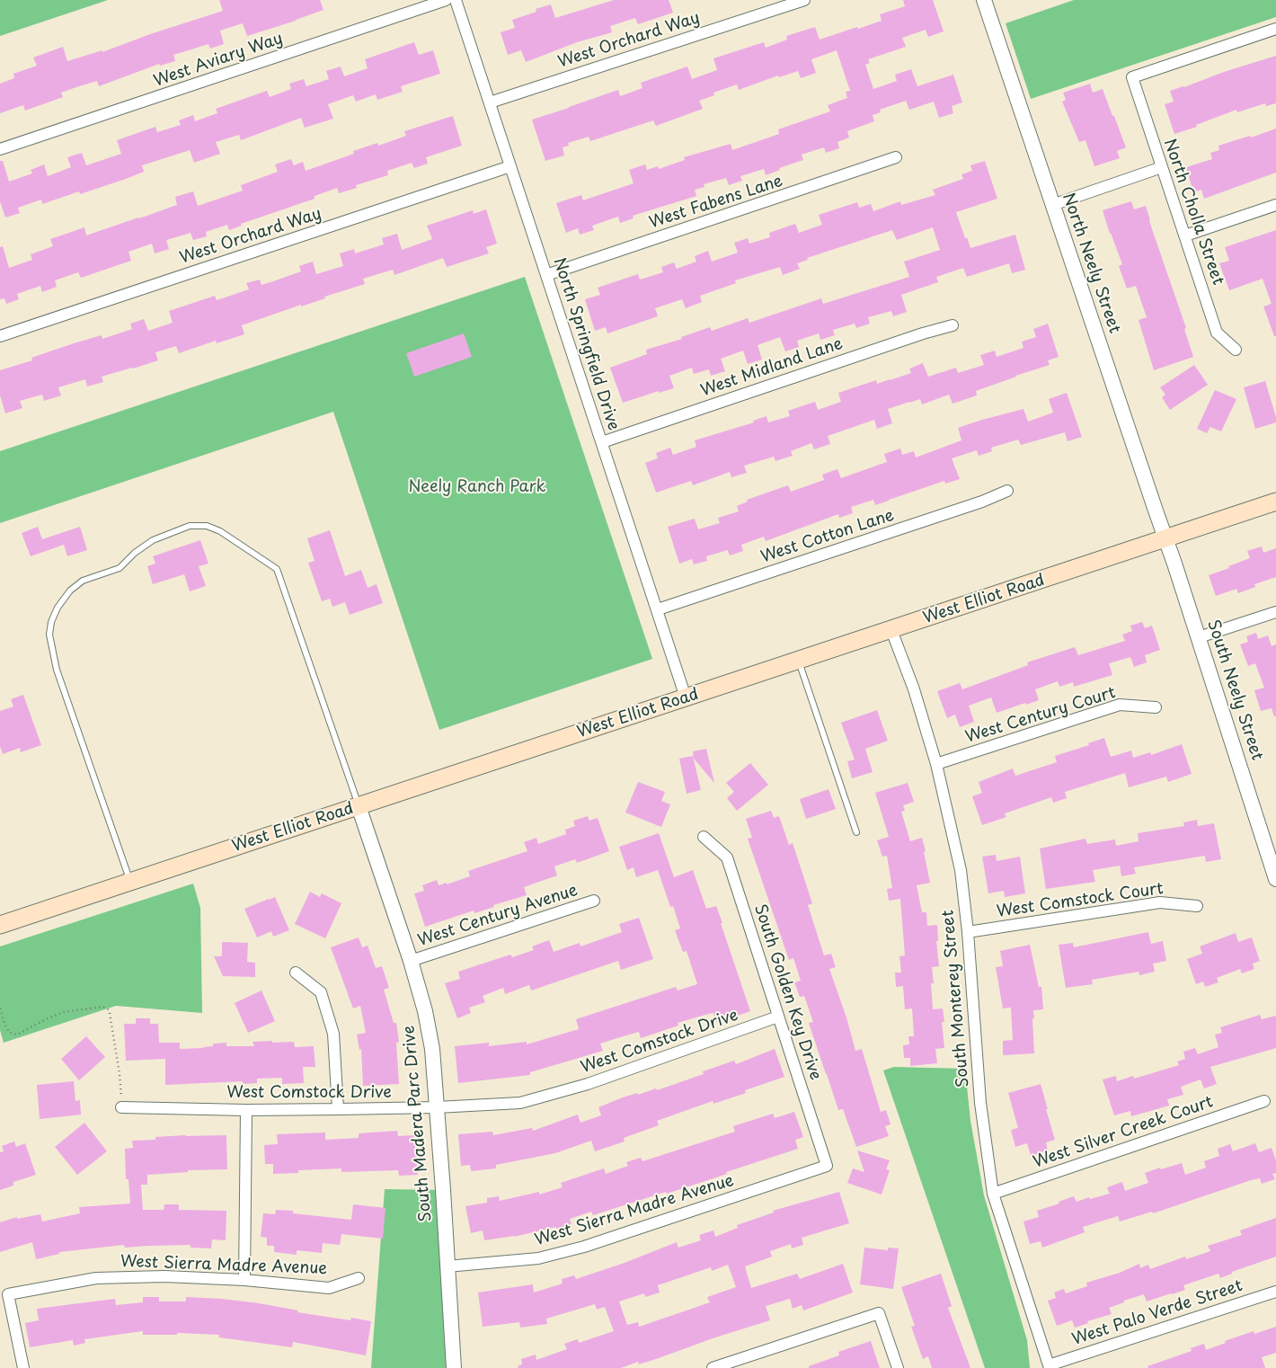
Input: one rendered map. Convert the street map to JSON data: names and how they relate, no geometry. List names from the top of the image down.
{
  "streets": {
    "main road": ["West Elliot Road"],
    "street": [
      "West Orchard Way",
      "West Aviary Way",
      "West Fabens Lane",
      "North Cholla Street",
      "North Neely Street",
      "North Springfield Drive",
      "West Midland Lane",
      "West Cotton Lane",
      "South Neely Street",
      "West Century Court",
      "West Comstock Court",
      "West Century Avenue",
      "South Golden Key Drive",
      "South Monterey Street",
      "West Comstock Drive",
      "South Madera Parc Drive",
      "West Silver Creek Court",
      "West Sierra Madre Avenue",
      "West Palo Verde Street"
    ]
  },
  "crossings": [
    ["West Orchard Way", "North Springfield Drive"],
    ["West Fabens Lane", "North Springfield Drive"],
    ["North Neely Street", "West Elliot Road"],
    ["North Neely Street", "South Neely Street"],
    ["North Springfield Drive", "West Midland Lane"],
    ["North Springfield Drive", "West Cotton Lane"],
    ["North Springfield Drive", "West Elliot Road"],
    ["West Elliot Road", "South Neely Street"],
    ["West Elliot Road", "South Monterey Street"],
    ["West Elliot Road", "South Madera Parc Drive"],
    ["West Century Court", "South Monterey Street"],
    ["West Comstock Court", "South Monterey Street"],
    ["West Century Avenue", "South Madera Parc Drive"],
    ["South Golden Key Drive", "West Comstock Drive"],
    ["South Golden Key Drive", "West Sierra Madre Avenue"],
    ["South Monterey Street", "West Silver Creek Court"],
    ["South Monterey Street", "West Palo Verde Street"],
    ["West Comstock Drive", "South Madera Parc Drive"],
    ["South Madera Parc Drive", "West Sierra Madre Avenue"]
  ],
  "parks": ["Neely Ranch Park"]
}
